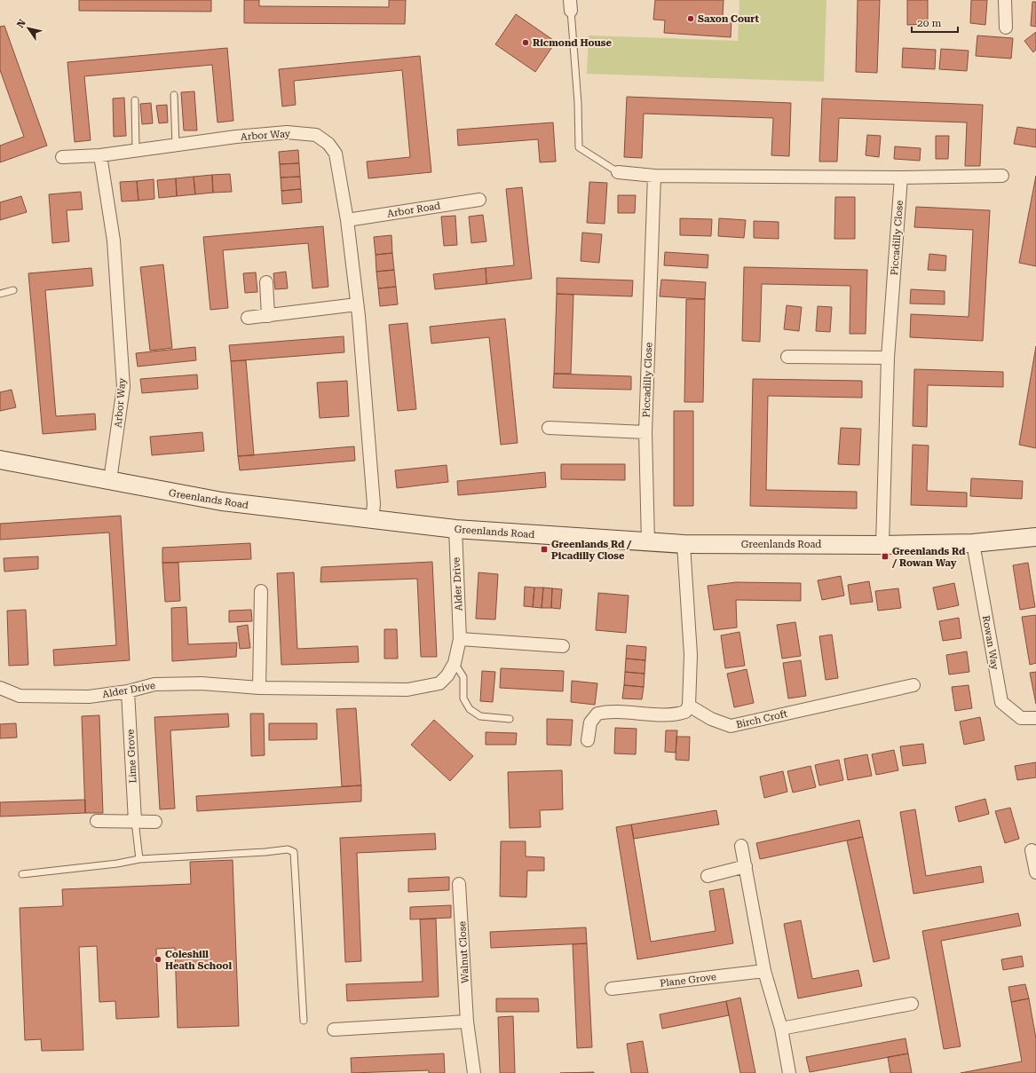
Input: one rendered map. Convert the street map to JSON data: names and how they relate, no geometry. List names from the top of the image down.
{
  "streets": {
    "street": [
      "Arbor Way",
      "Arbor Road",
      "Piccadilly Close",
      "Greenlands Road",
      "Alder Drive",
      "Rowan Way",
      "Birch Croft",
      "Lime Grove",
      "Walnut Close",
      "Plane Grove"
    ]
  },
  "crossings": [
    ["Arbor Way", "Arbor Road"],
    ["Arbor Way", "Greenlands Road"],
    ["Piccadilly Close", "Greenlands Road"],
    ["Greenlands Road", "Alder Drive"],
    ["Greenlands Road", "Rowan Way"],
    ["Alder Drive", "Lime Grove"]
  ],
  "places": {
    "other": ["Saxon Court", "Ricmond House", "Coleshill Heath School"],
    "transit": ["Greenlands Rd / Picadilly Close", "Greenlands Rd / Rowan Way"]
  },
  "scale_bar": "20 m",
  "north": "top left"
}
